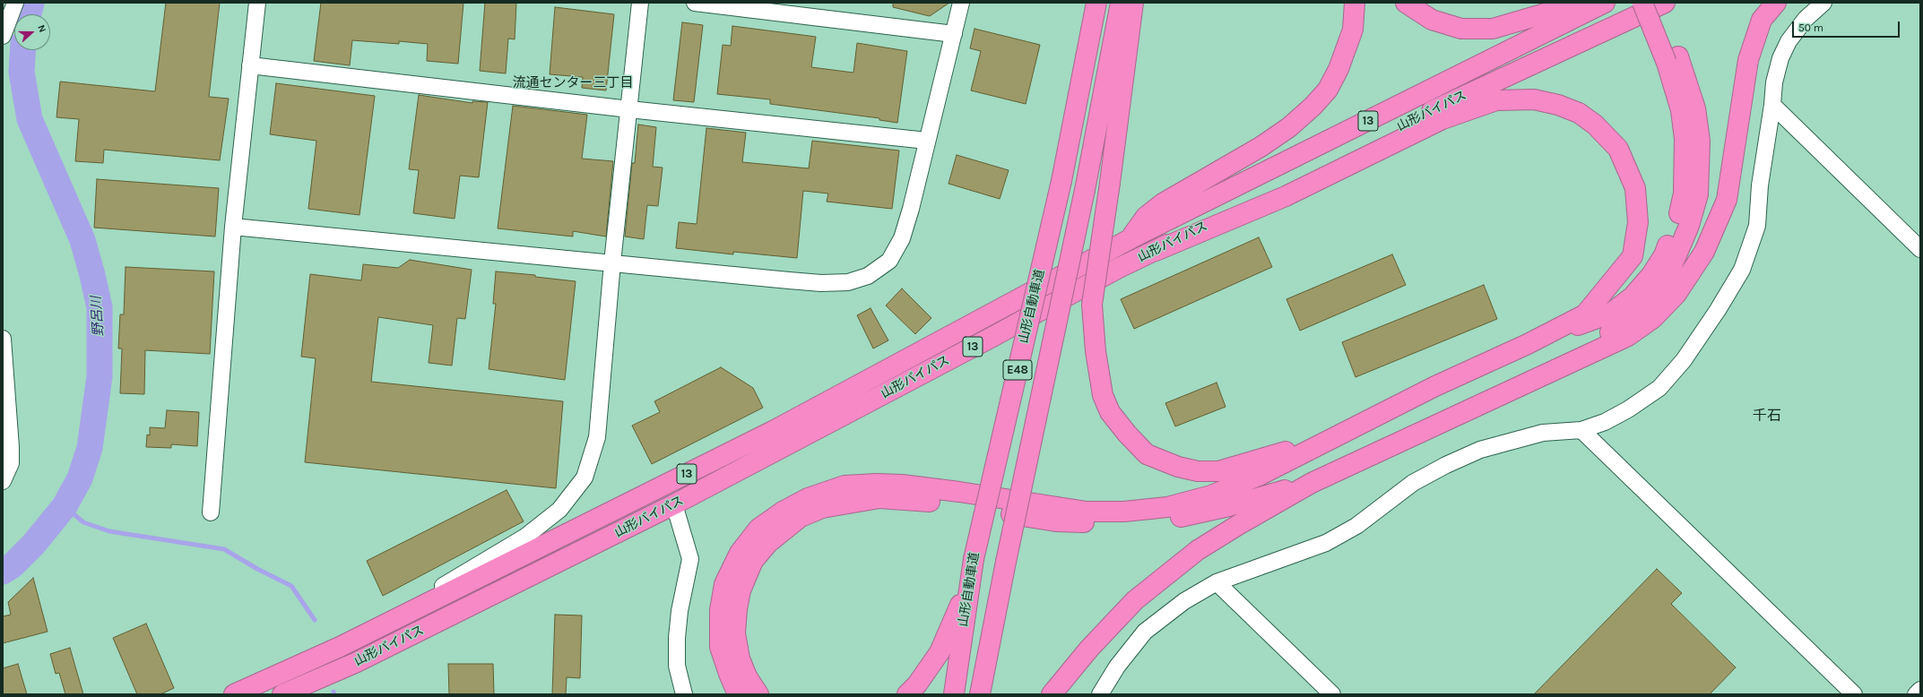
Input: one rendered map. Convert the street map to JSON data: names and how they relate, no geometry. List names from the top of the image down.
{
  "streets": {
    "highway": [
      "山形バイパス",
      "13",
      "山形自動車道",
      "E48"
    ]
  },
  "districts": ["流通センター三丁目", "千石"],
  "water": ["野呂川"],
  "scale_bar": "50 m",
  "north": "right"
}
